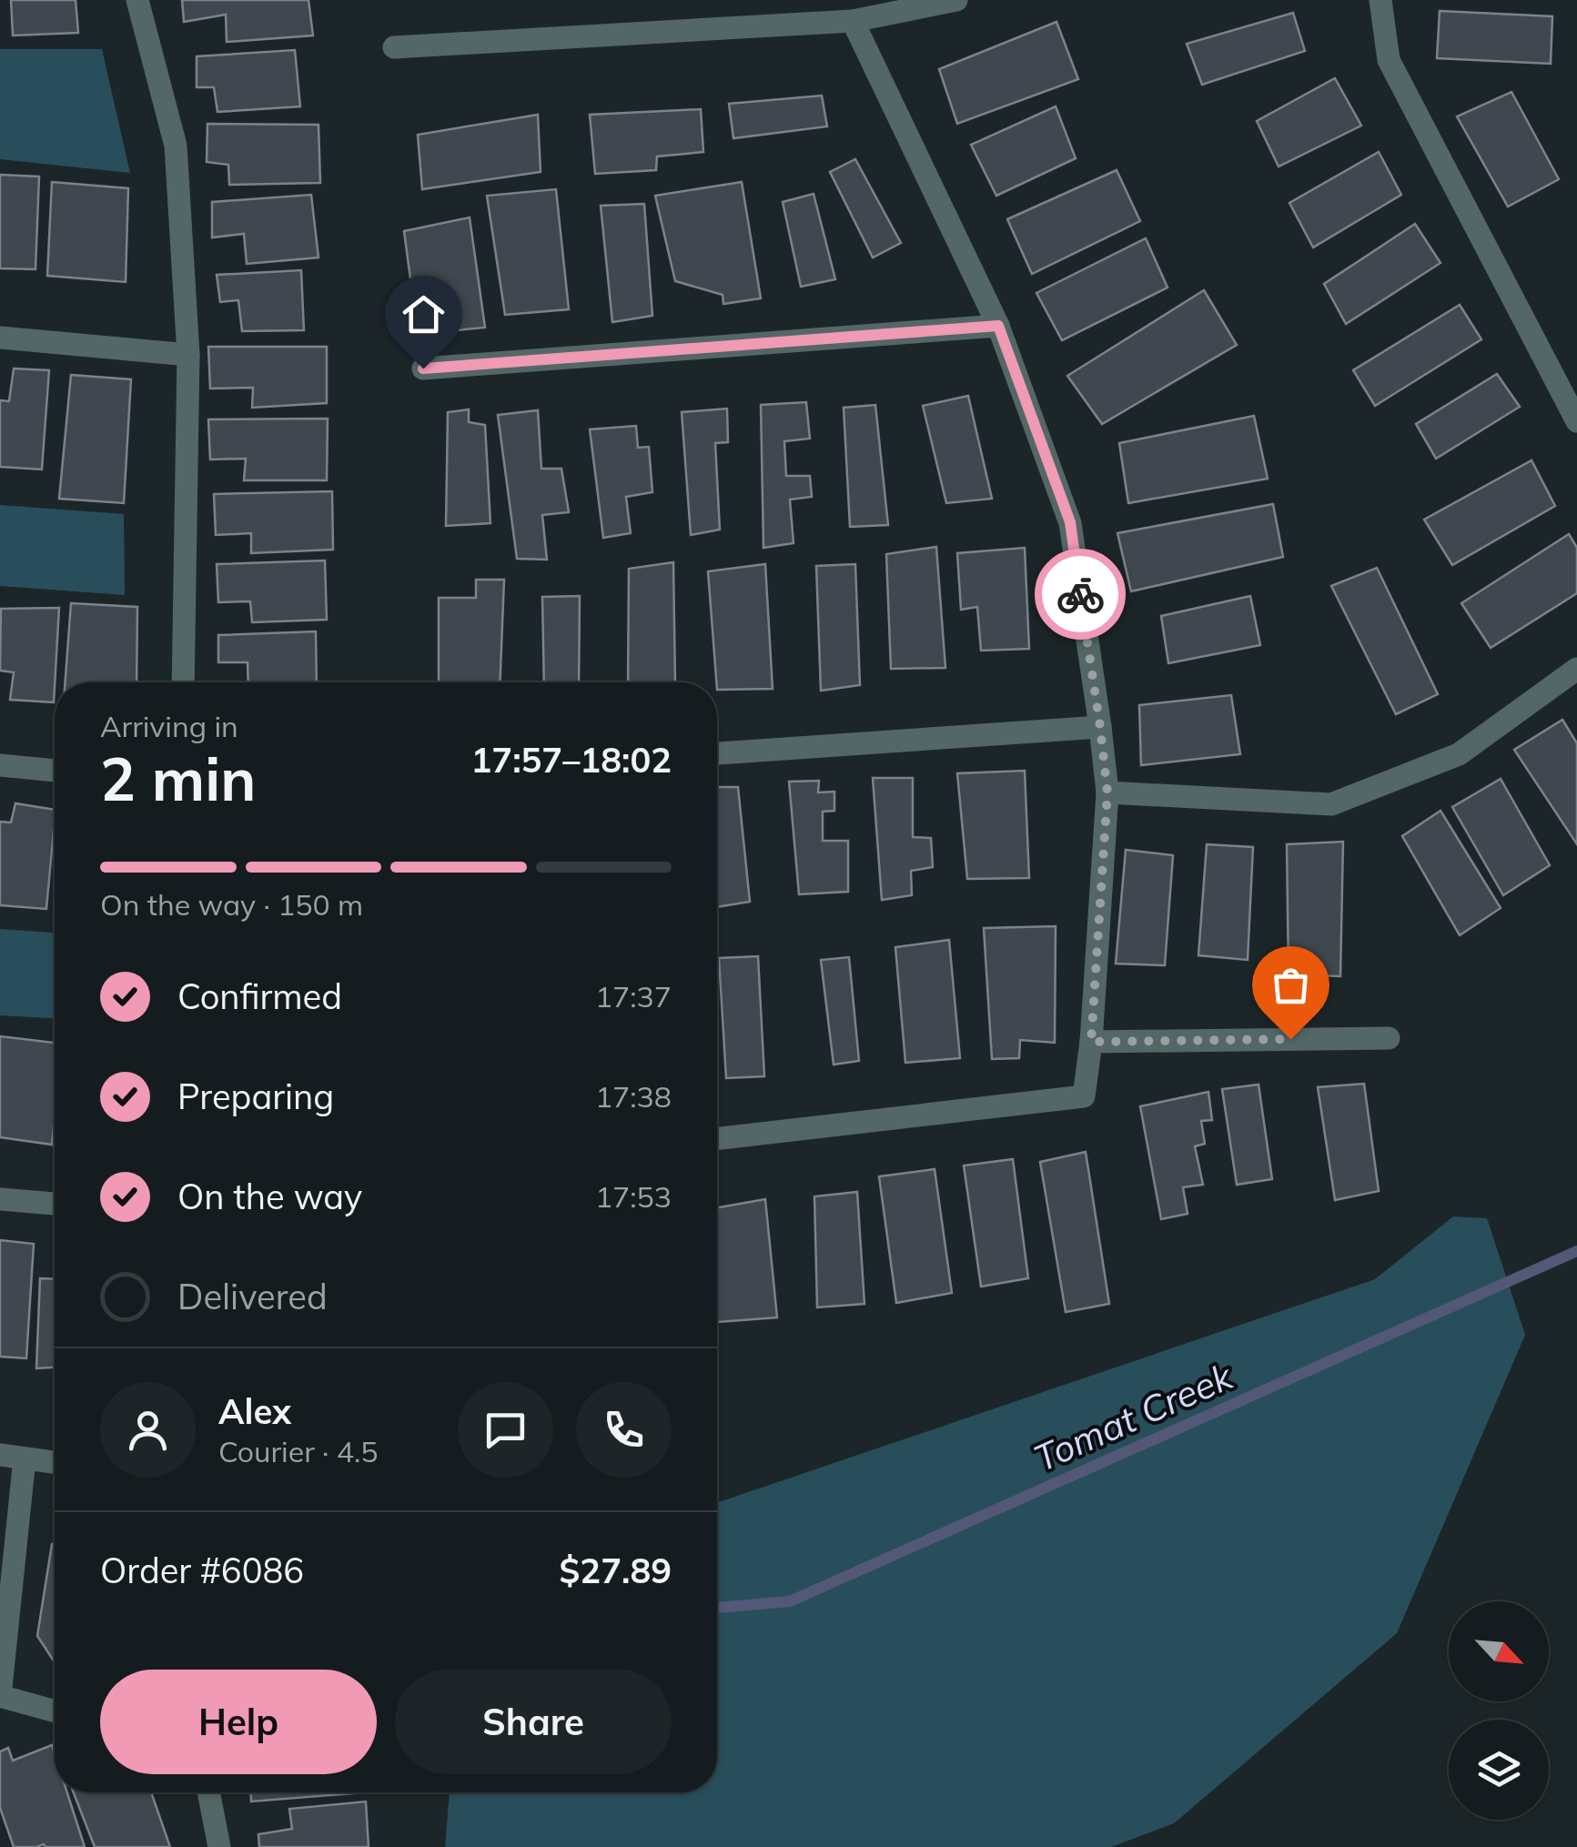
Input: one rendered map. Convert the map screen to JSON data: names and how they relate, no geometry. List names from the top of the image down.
{
  "water": ["Tomat Creek"],
  "north": "bottom right",
  "page": {
    "heading": ["2 min", "Arriving in", "17:57–18:02"],
    "panel": [
      "Alex",
      "Courier · 4.5",
      "Order #6086",
      "$27.89"
    ],
    "bar": "On the way · 150 m",
    "list": [
      ["Confirmed", "17:37"],
      ["Preparing", "17:38"],
      ["On the way", "17:53"],
      "Delivered"
    ],
    "buttons": ["Help", "Share"]
  }
}
